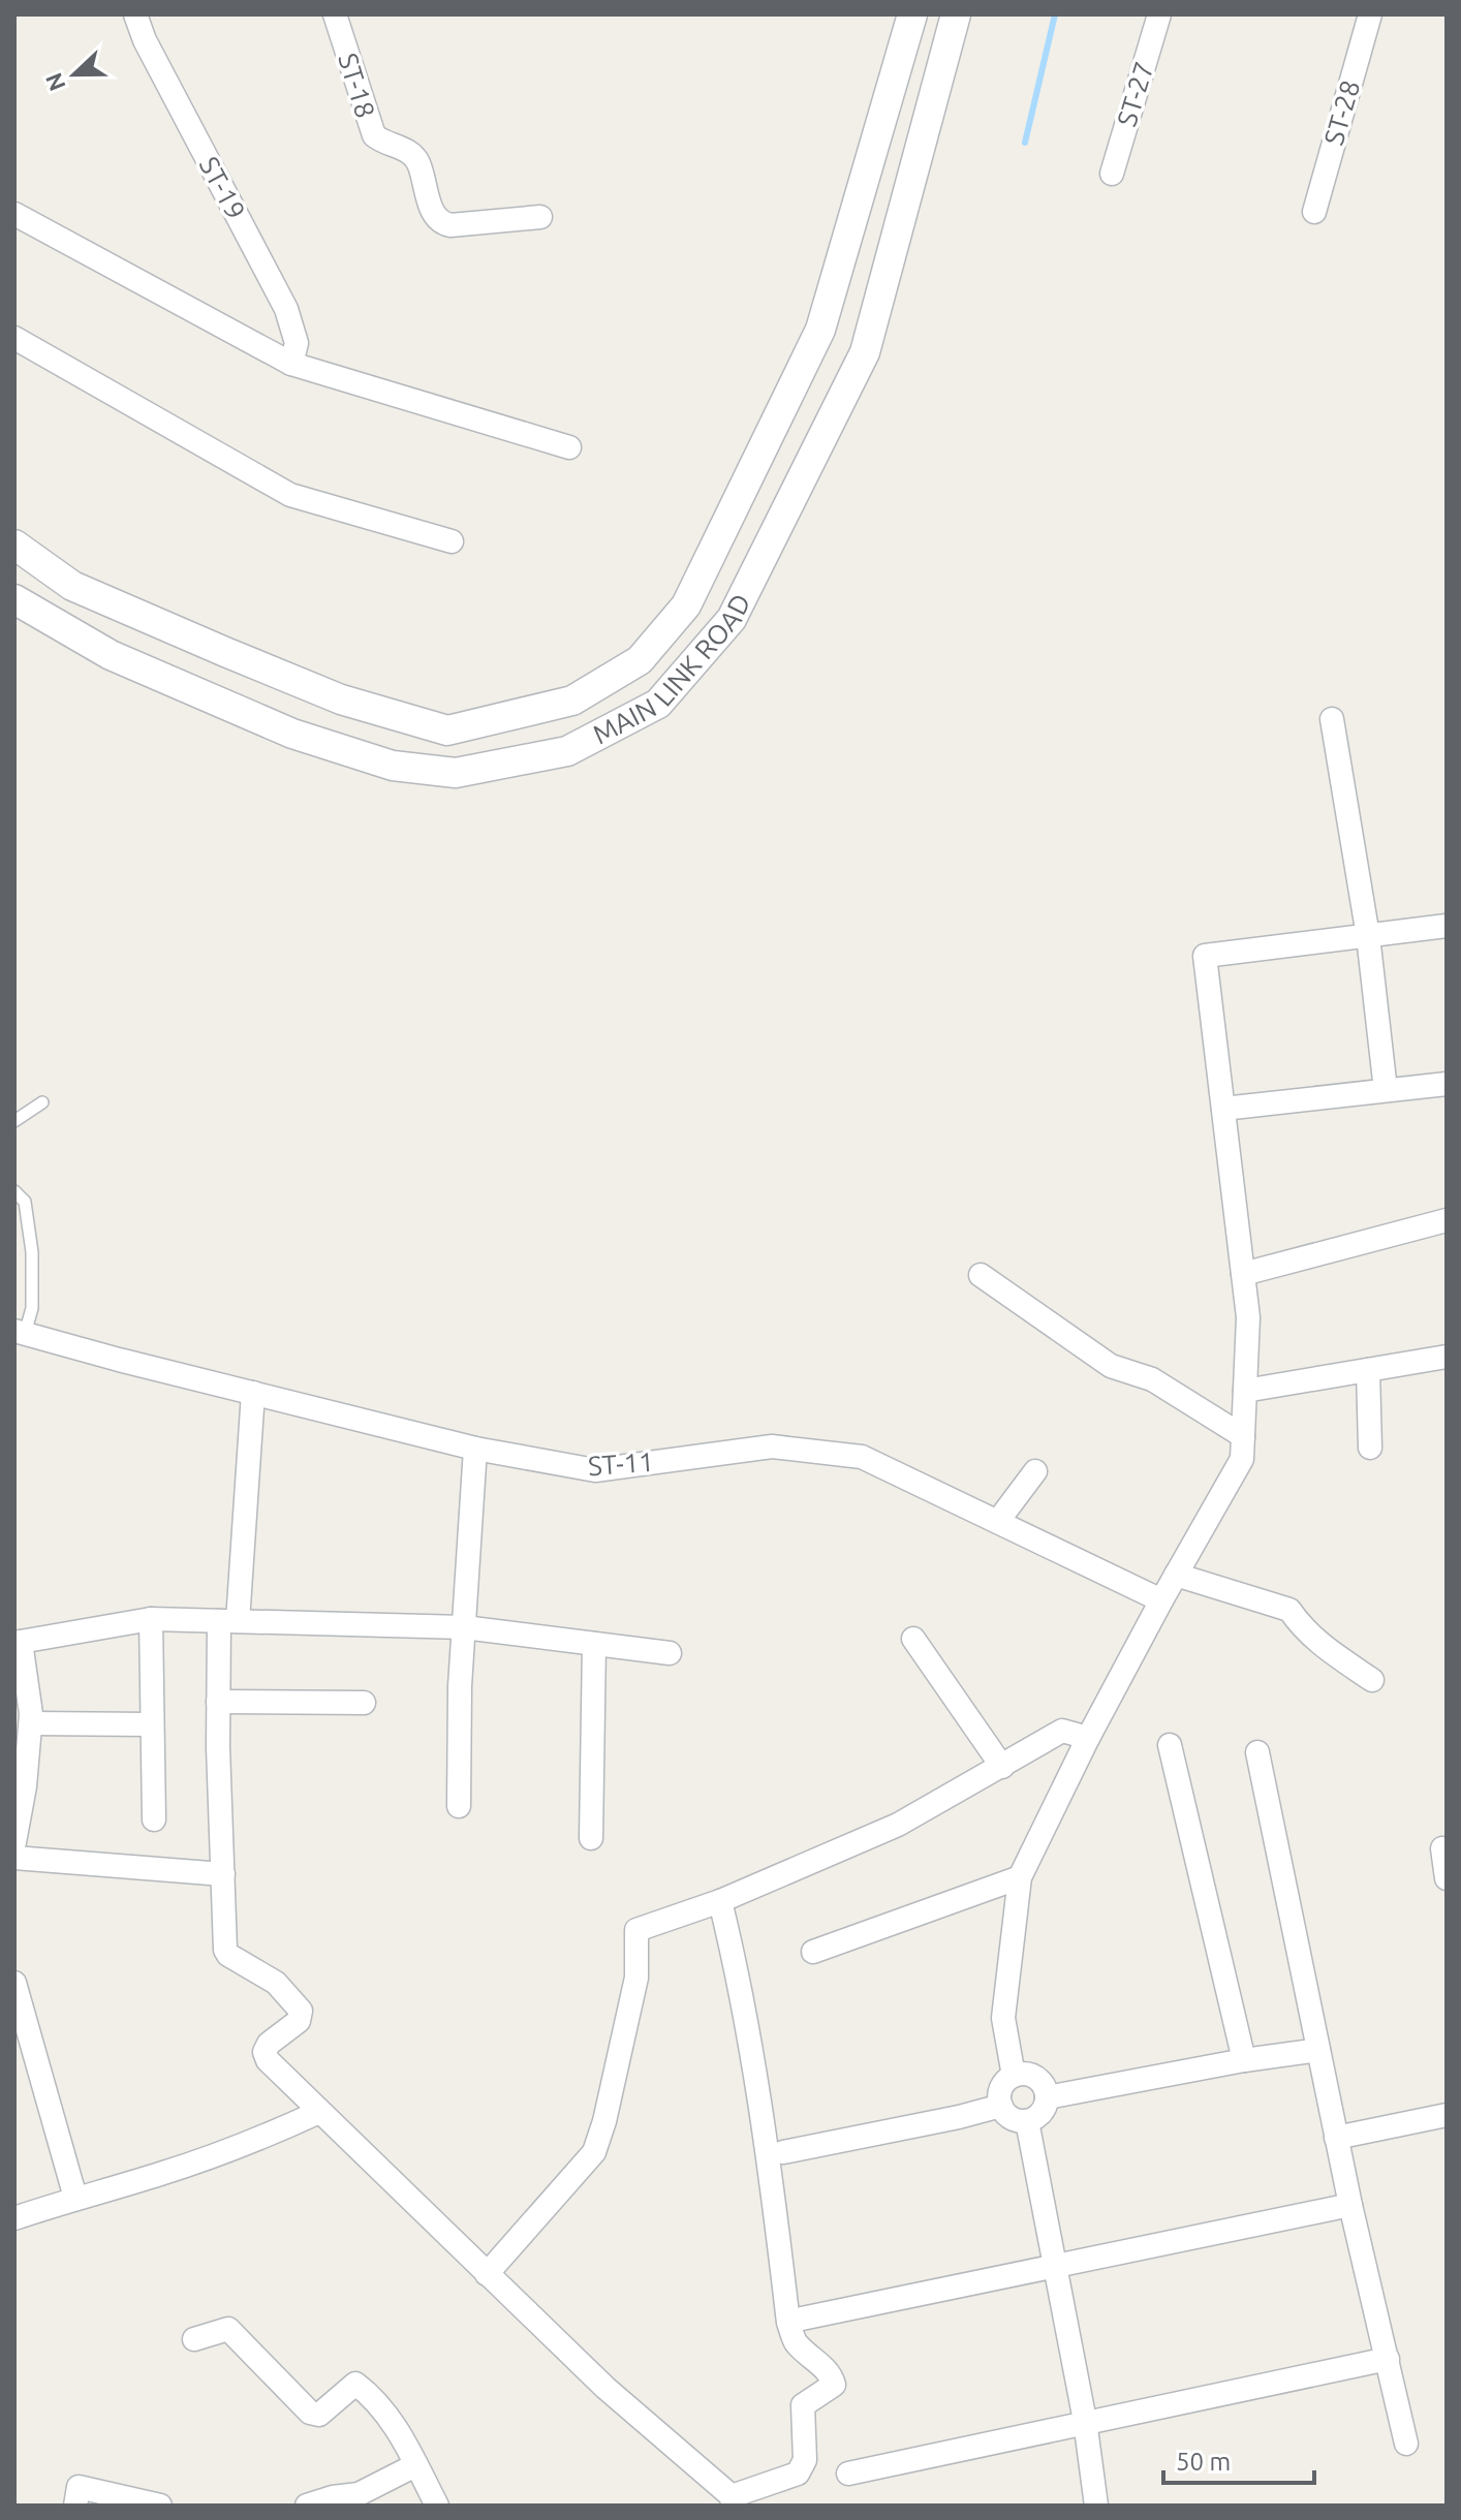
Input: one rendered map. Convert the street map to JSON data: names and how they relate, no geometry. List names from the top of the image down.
{
  "streets": {
    "street": [
      "ST-18",
      "ST-27",
      "ST-28",
      "ST-19",
      "MAIN LINK ROAD",
      "ST-11"
    ]
  },
  "scale_bar": "50 m",
  "north": "left"
}
